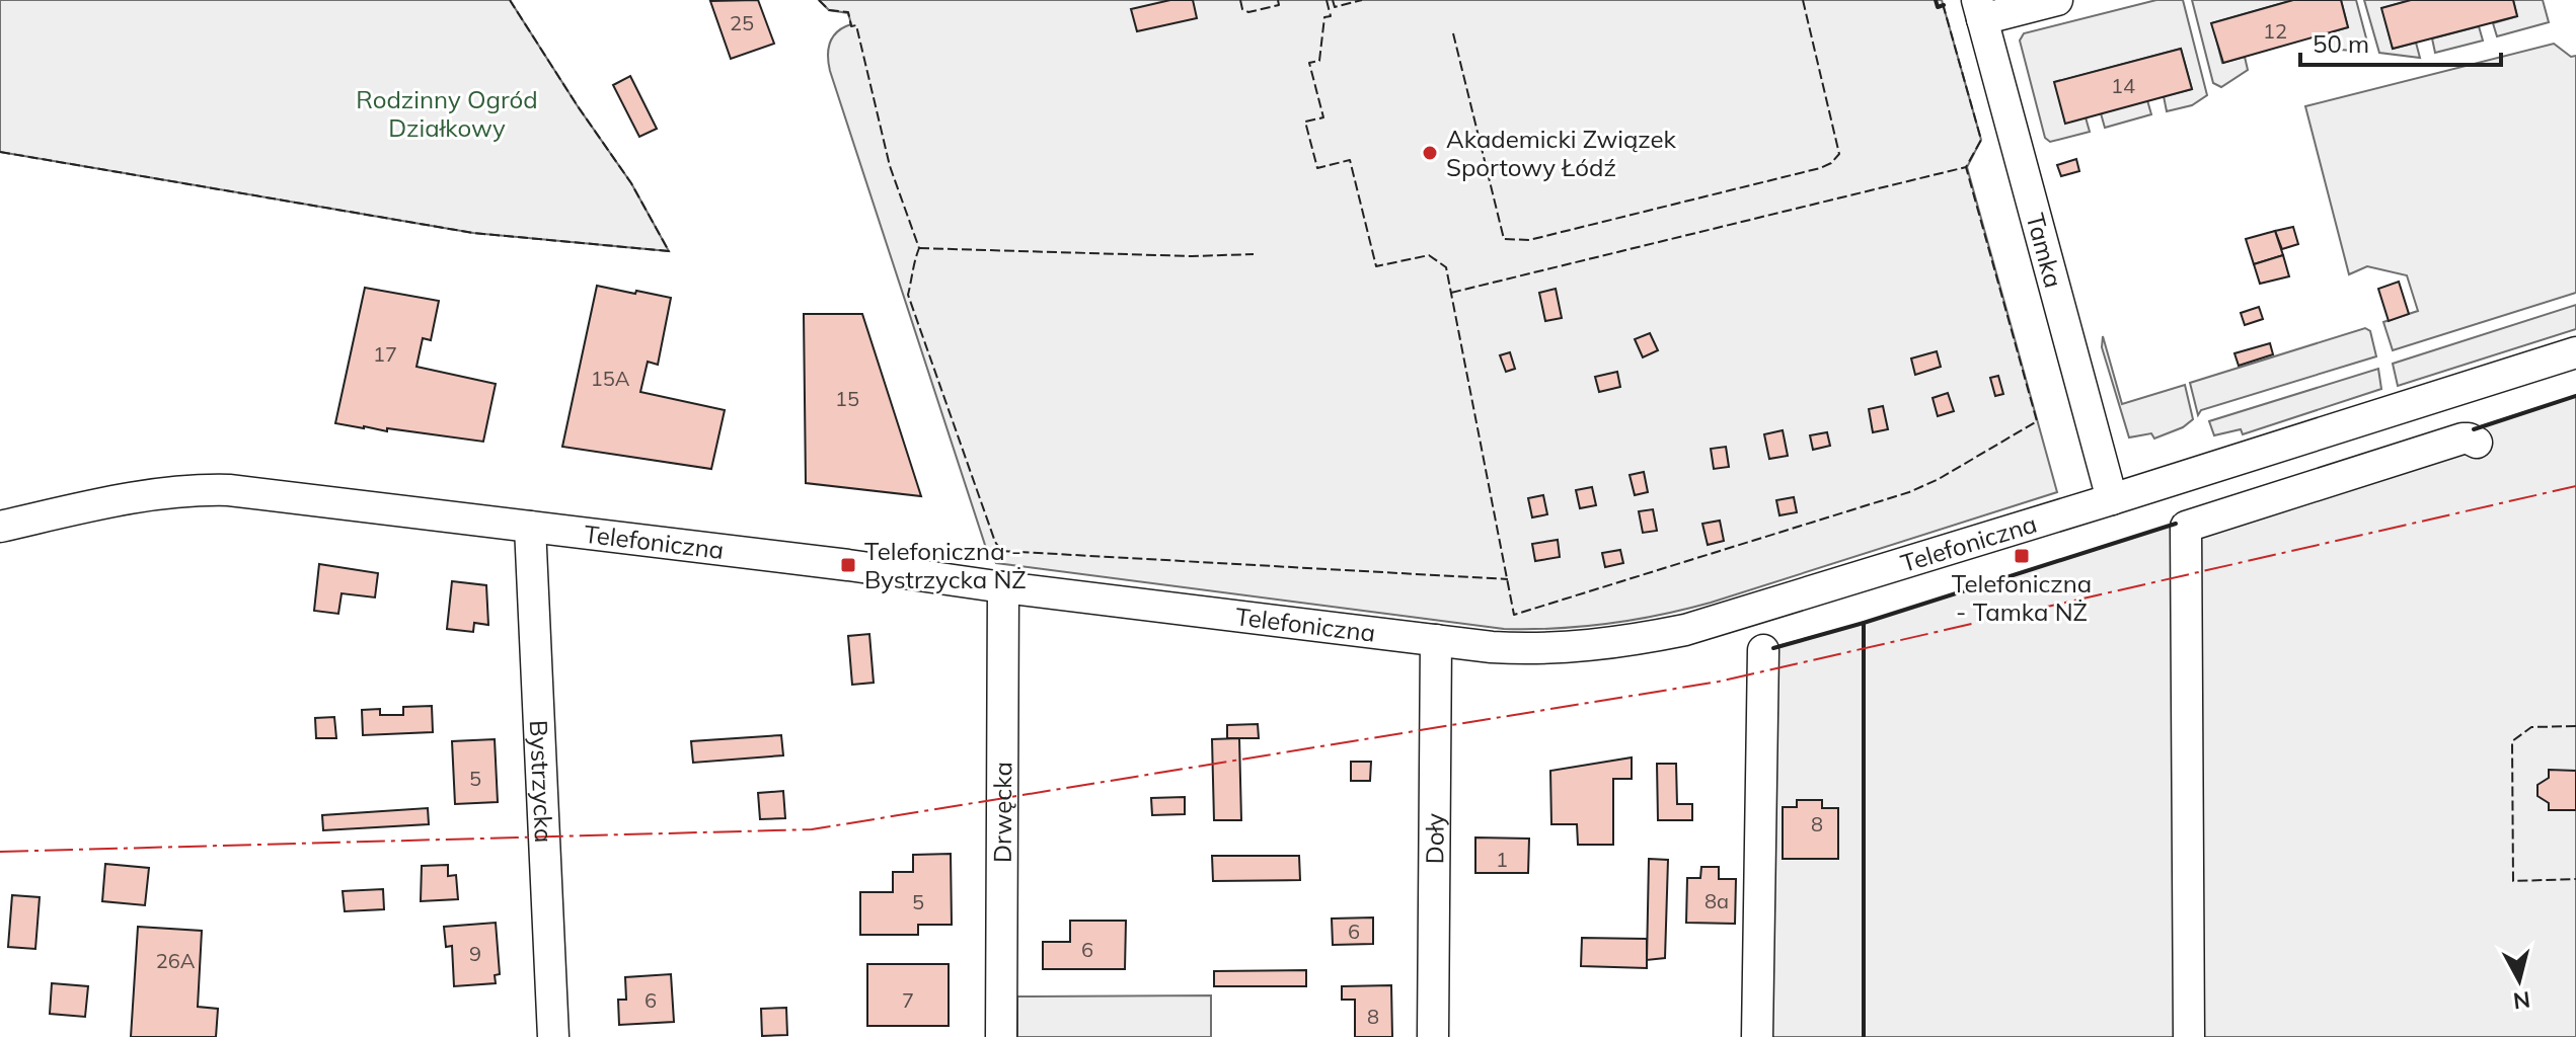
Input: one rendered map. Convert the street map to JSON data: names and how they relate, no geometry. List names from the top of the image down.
{
  "streets": {
    "street": [
      "Tamka",
      "Telefoniczna",
      "Bystrzycka",
      "Drwęcka",
      "Doły"
    ]
  },
  "crossings": [
    ["Tamka", "Telefoniczna"],
    ["Telefoniczna", "Bystrzycka"],
    ["Telefoniczna", "Drwęcka"],
    ["Telefoniczna", "Doły"]
  ],
  "parks": ["Rodzinny Ogród Działkowy"],
  "places": {
    "other": ["Akademicki Związek Sportowy Łódź"],
    "transit": ["Telefoniczna - Tamka NŻ", "Telefoniczna - Bystrzycka NŻ"]
  },
  "house_numbers": [
    "25",
    "12",
    "14",
    "17",
    "15A",
    "15",
    "5",
    "8",
    "1",
    "8a",
    "5",
    "6",
    "6",
    "9",
    "26A",
    "6",
    "7",
    "8"
  ],
  "scale_bar": "50 m",
  "north": "bottom"
}
